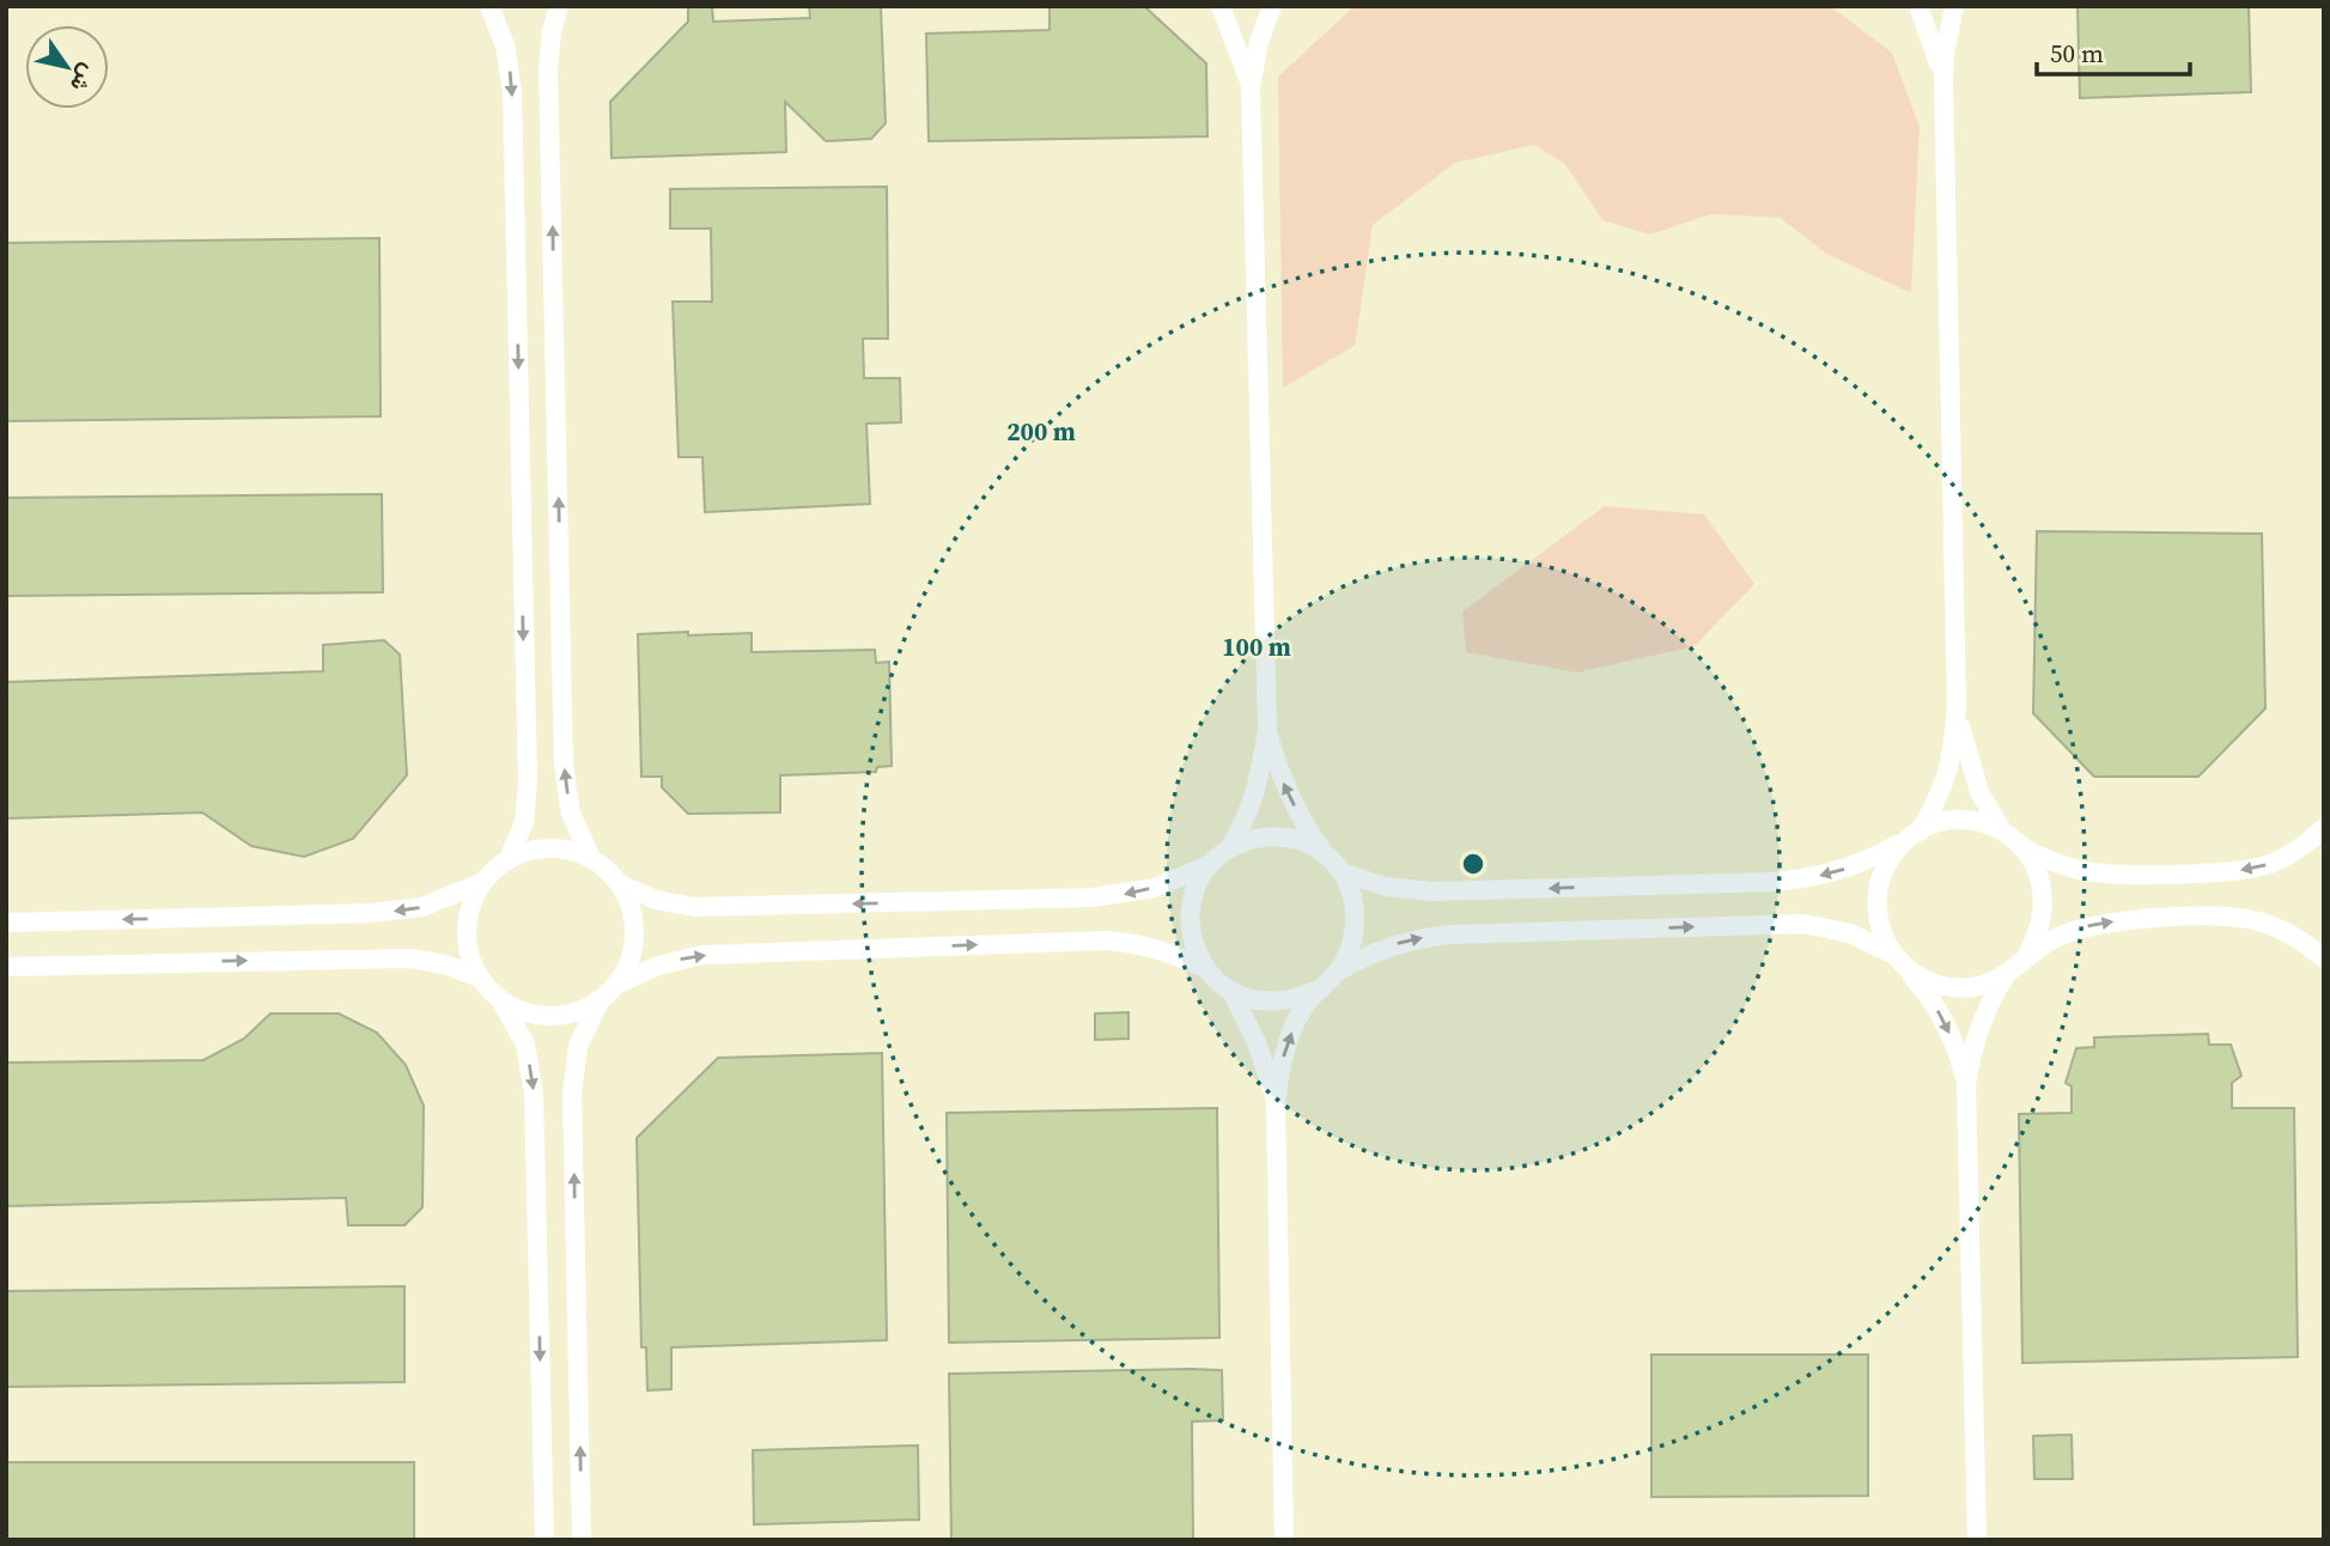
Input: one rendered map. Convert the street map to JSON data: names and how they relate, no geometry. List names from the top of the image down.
{
  "scale_bar": "50 m",
  "north": "bottom right",
  "rings": ["200 m", "100 m"]
}
